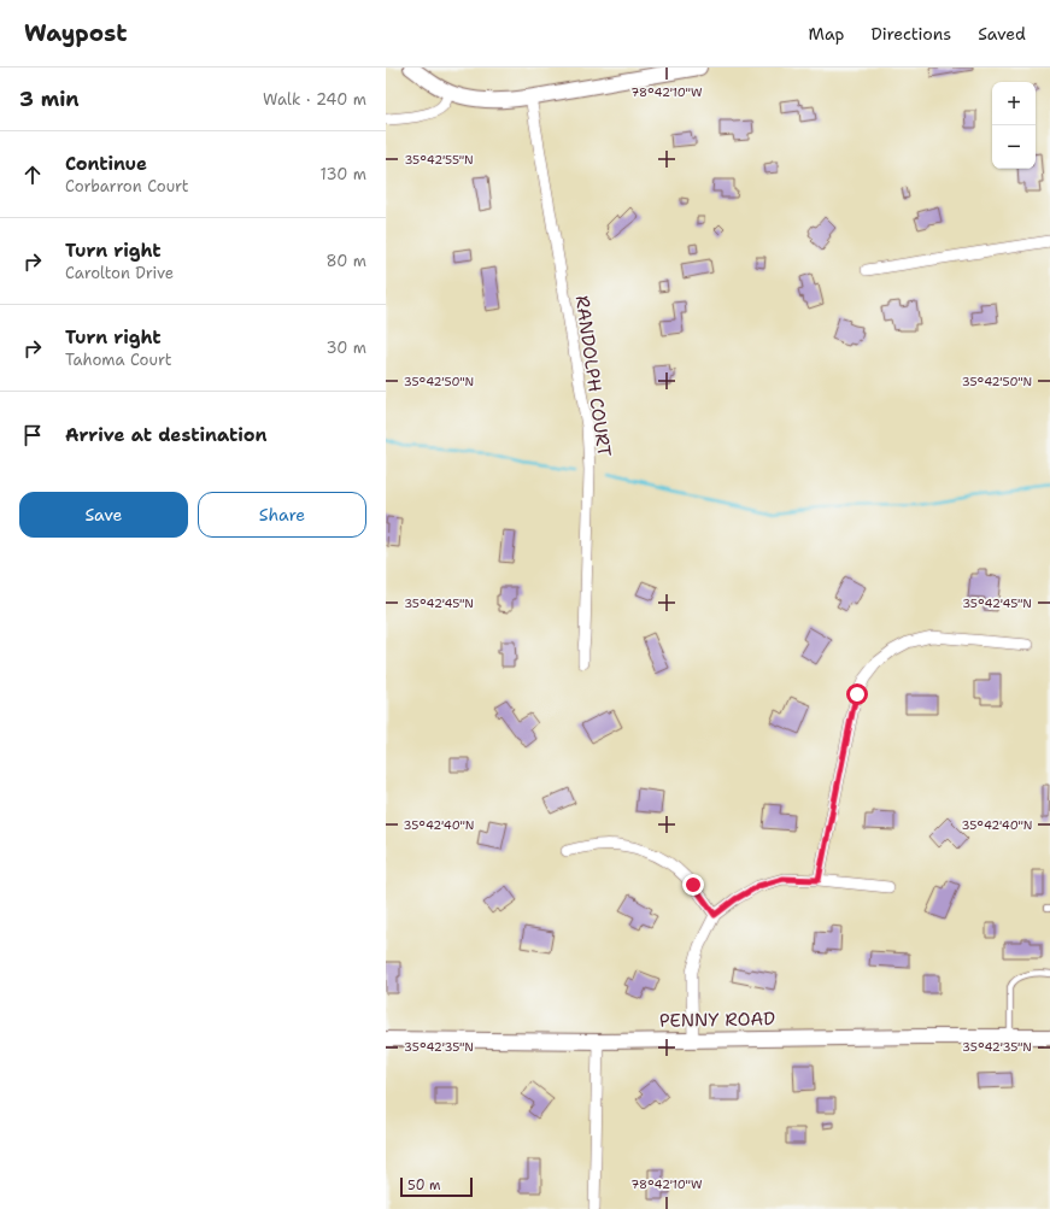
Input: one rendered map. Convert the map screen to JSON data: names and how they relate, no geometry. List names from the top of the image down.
{
  "streets": {
    "street": ["RANDOLPH COURT", "PENNY ROAD"]
  },
  "scale_bar": "50 m",
  "page": {
    "header": "Waypost",
    "nav": ["Map", "Directions", "Saved"],
    "heading": ["3 min", "Walk · 240 m"],
    "map_buttons": ["+", "−"],
    "list": [
      ["Continue", "Corbarron Court", "130 m"],
      ["Turn right", "Carolton Drive", "80 m"],
      ["Turn right", "Tahoma Court", "30 m"],
      "Arrive at destination"
    ],
    "buttons": ["Save", "Share"],
    "scale": "50 m"
  },
  "coordinates": [
    "78°42'10\"W",
    "35°42'55\"N",
    "35°42'50\"N",
    "35°42'45\"N",
    "35°42'40\"N",
    "35°42'35\"N"
  ]
}
